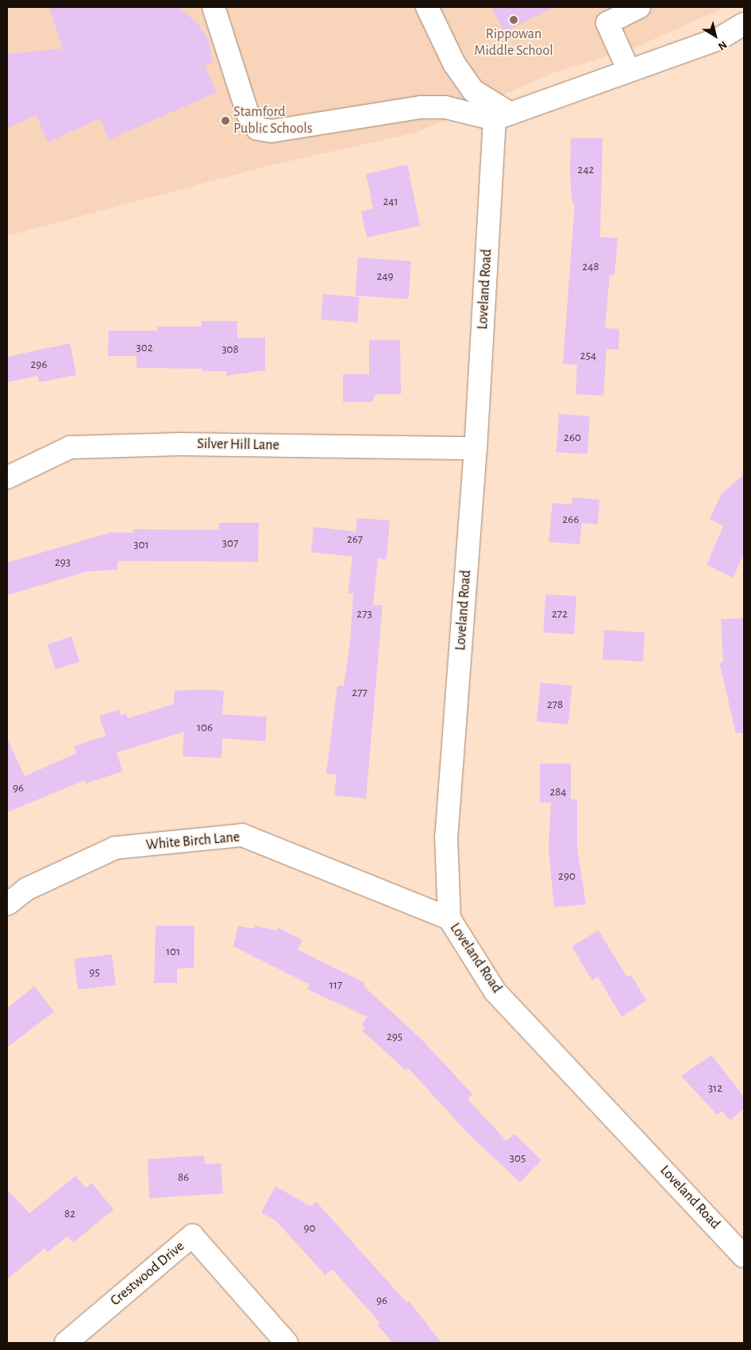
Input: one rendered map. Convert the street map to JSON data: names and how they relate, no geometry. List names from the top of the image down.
{
  "streets": {
    "street": [
      "Loveland Road",
      "Silver Hill Lane",
      "White Birch Lane",
      "Crestwood Drive"
    ]
  },
  "crossings": [
    ["Loveland Road", "Silver Hill Lane"],
    ["Loveland Road", "White Birch Lane"]
  ],
  "places": ["Rippowan Middle School", "Stamford Public Schools"],
  "house_numbers": [
    "242",
    "241",
    "248",
    "249",
    "302",
    "308",
    "254",
    "296",
    "260",
    "266",
    "267",
    "307",
    "301",
    "293",
    "273",
    "272",
    "277",
    "278",
    "106",
    "96",
    "284",
    "290",
    "101",
    "95",
    "117",
    "295",
    "312",
    "305",
    "86",
    "82",
    "90",
    "96"
  ],
  "north": "bottom right"
}
